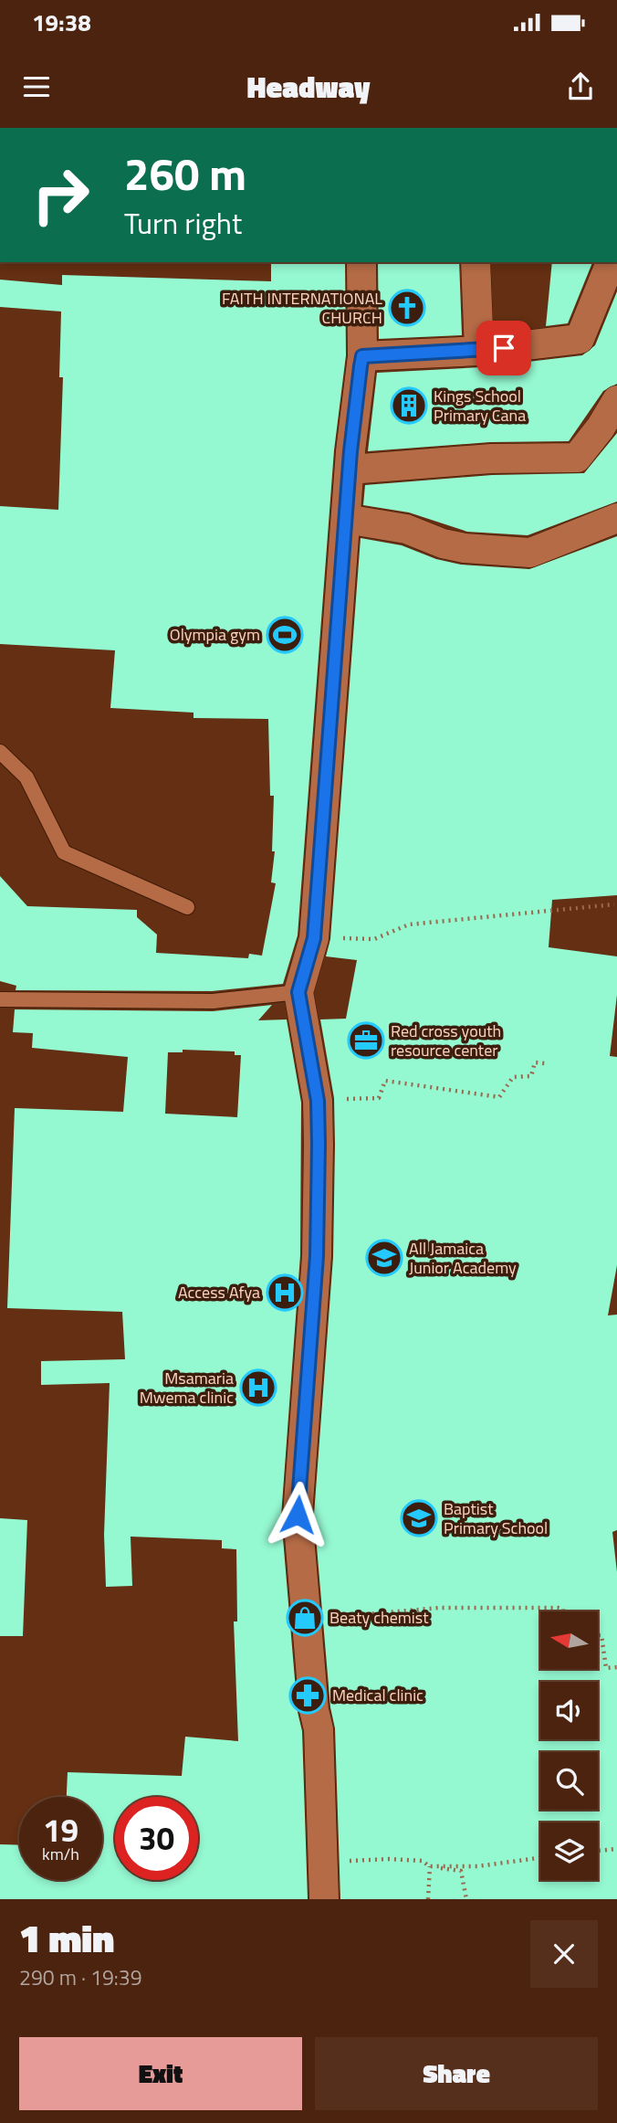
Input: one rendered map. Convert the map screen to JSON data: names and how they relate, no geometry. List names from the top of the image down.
{
  "places": {
    "church": ["FAITH INTERNATIONAL CHURCH"],
    "building": ["Kings School Primary Cana"],
    "sports": ["Olympia gym"],
    "office": ["Red cross youth resource center"],
    "school or university": ["All Jamaica Junior Academy", "Baptist Primary School"],
    "hospital": ["Access Afya", "Msamaria Mwema clinic"],
    "shop": ["Beaty chemist"],
    "pharmacy": ["Medical clinic"]
  },
  "north": "left",
  "page": {
    "status": "19:38",
    "header": "Headway",
    "turn": ["260 m", "Turn right"],
    "speed": "19 km/h",
    "limit": "30",
    "heading": ["1 min", "290 m · 19:39"],
    "buttons": ["Exit", "Share"]
  }
}
